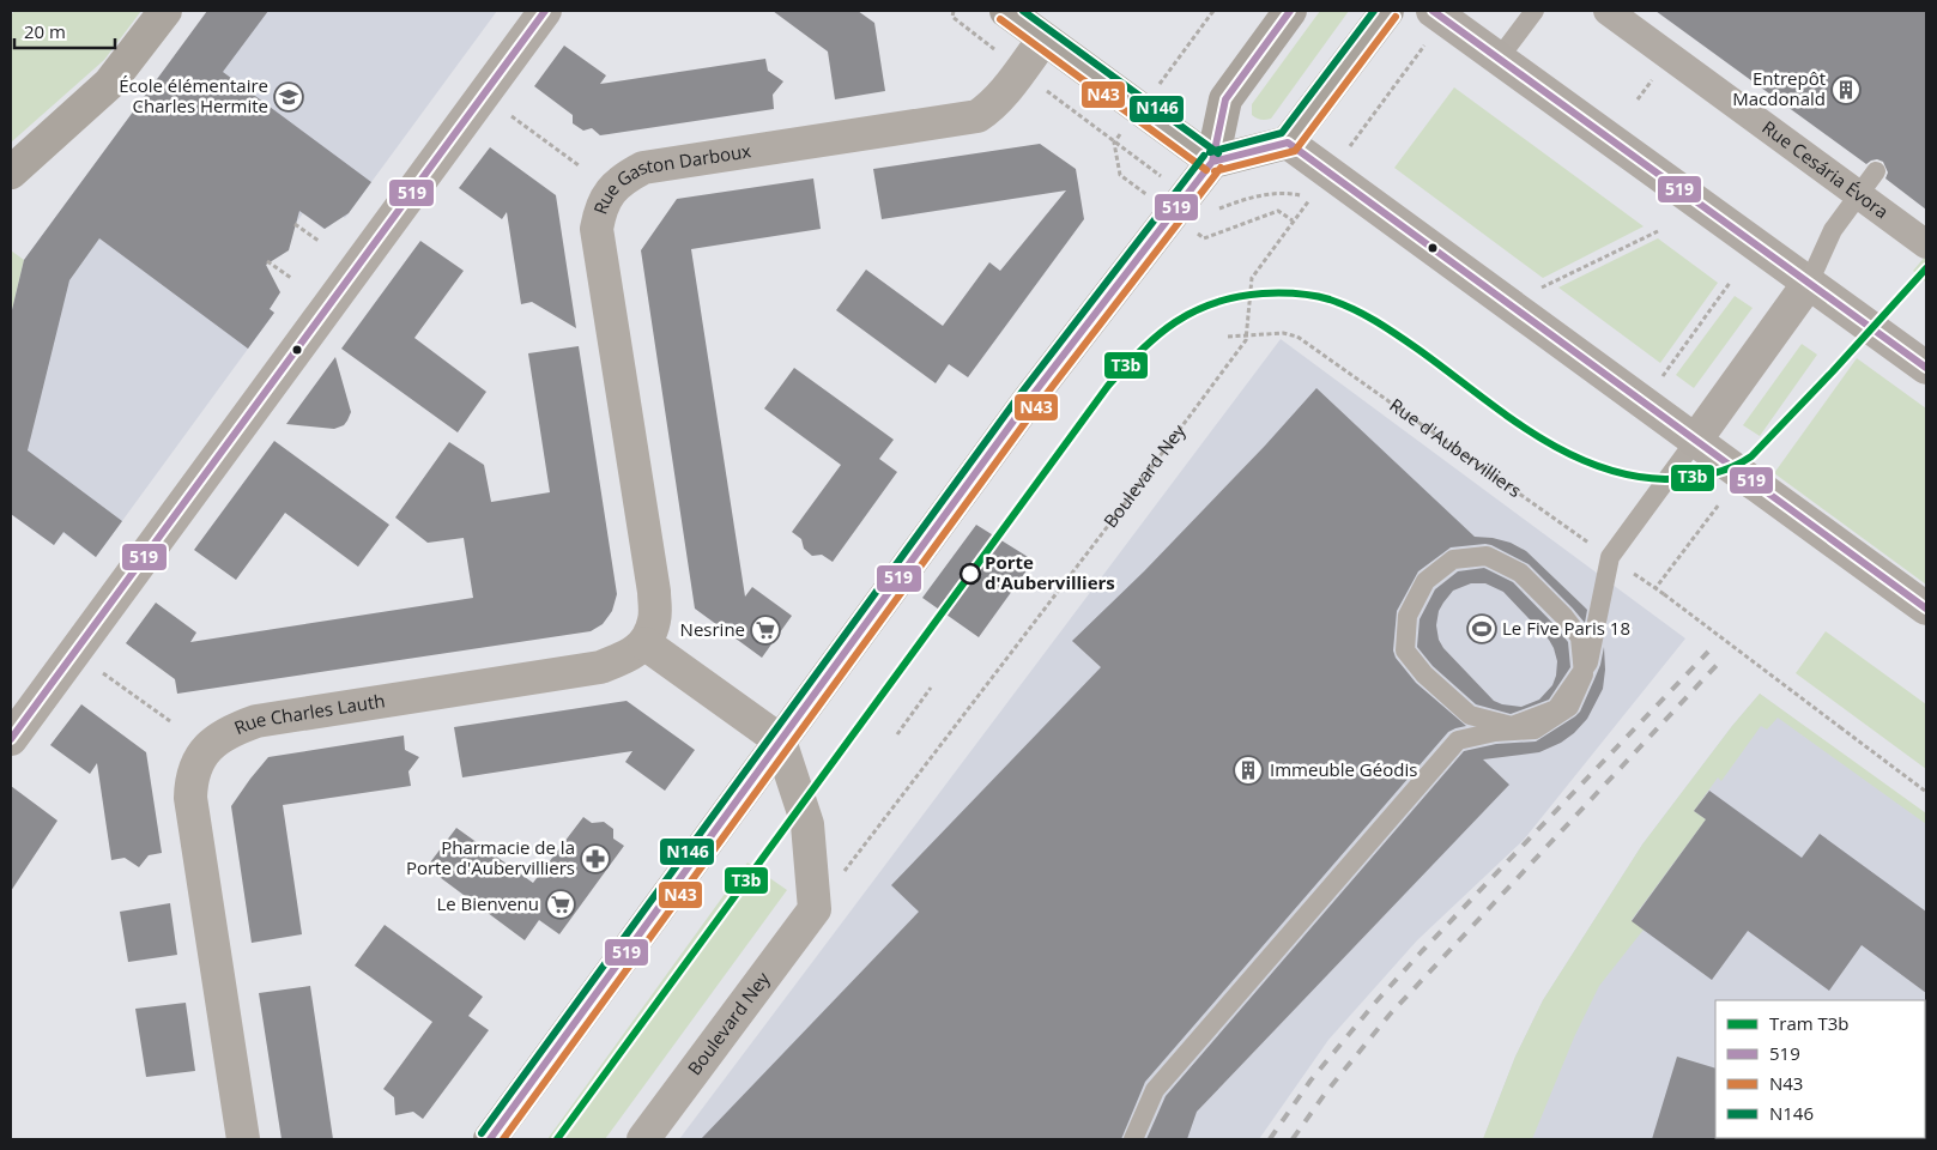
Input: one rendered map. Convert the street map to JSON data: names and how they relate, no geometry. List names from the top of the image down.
{
  "streets": {
    "street": [
      "Rue Cesária Évora",
      "Rue Gaston Darboux",
      "Boulevard Ney",
      "Rue Charles Lauth"
    ],
    "path": ["Rue d'Aubervilliers"]
  },
  "crossings": [
    ["Rue Gaston Darboux", "Rue Charles Lauth"],
    ["Rue d'Aubervilliers", "Boulevard Ney"]
  ],
  "places": {
    "building": ["Entrepôt Macdonald", "Immeuble Géodis"],
    "school or university": ["École élémentaire Charles Hermite"],
    "other": ["Porte d'Aubervilliers"],
    "sports": ["Le Five Paris 18"],
    "supermarket": ["Nesrine", "Le Bienvenu"],
    "pharmacy": ["Pharmacie de la Porte d'Aubervilliers"]
  },
  "lines": [
    "transit line 519",
    "transit line N146",
    "transit line N43",
    "tram line T3b"
  ],
  "legend": [
    "Tram T3b",
    "519",
    "N43",
    "N146"
  ],
  "scale_bar": "20 m"
}
